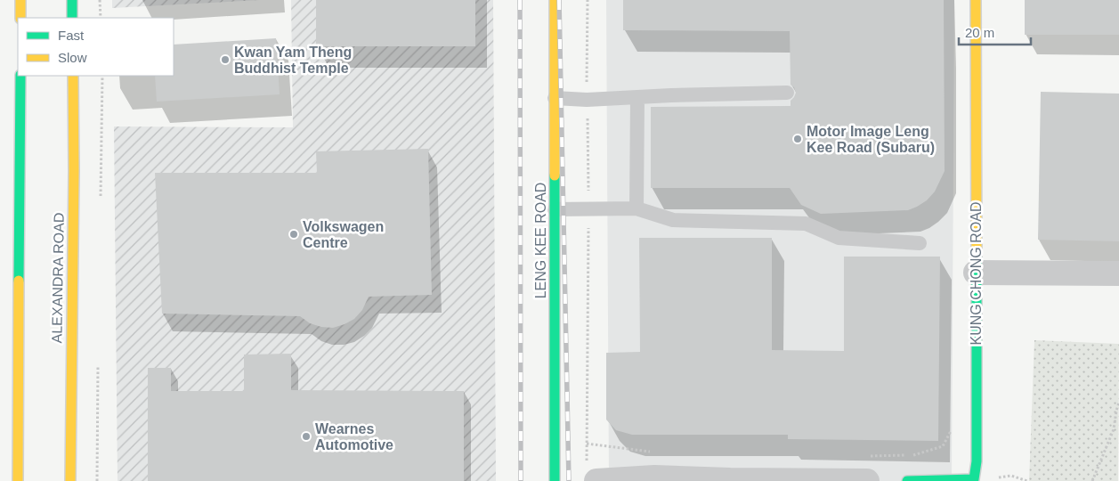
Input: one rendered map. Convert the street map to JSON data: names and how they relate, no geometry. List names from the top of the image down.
{
  "streets": {
    "street": ["LENG KEE ROAD", "KUNG CHONG ROAD", "ALEXANDRA ROAD"]
  },
  "places": [
    "Kwan Yam Theng Buddhist Temple",
    "Motor Image Leng Kee Road (Subaru)",
    "Volkswagen Centre",
    "Wearnes Automotive"
  ],
  "legend": ["Fast", "Slow"],
  "scale_bar": "20 m"
}
